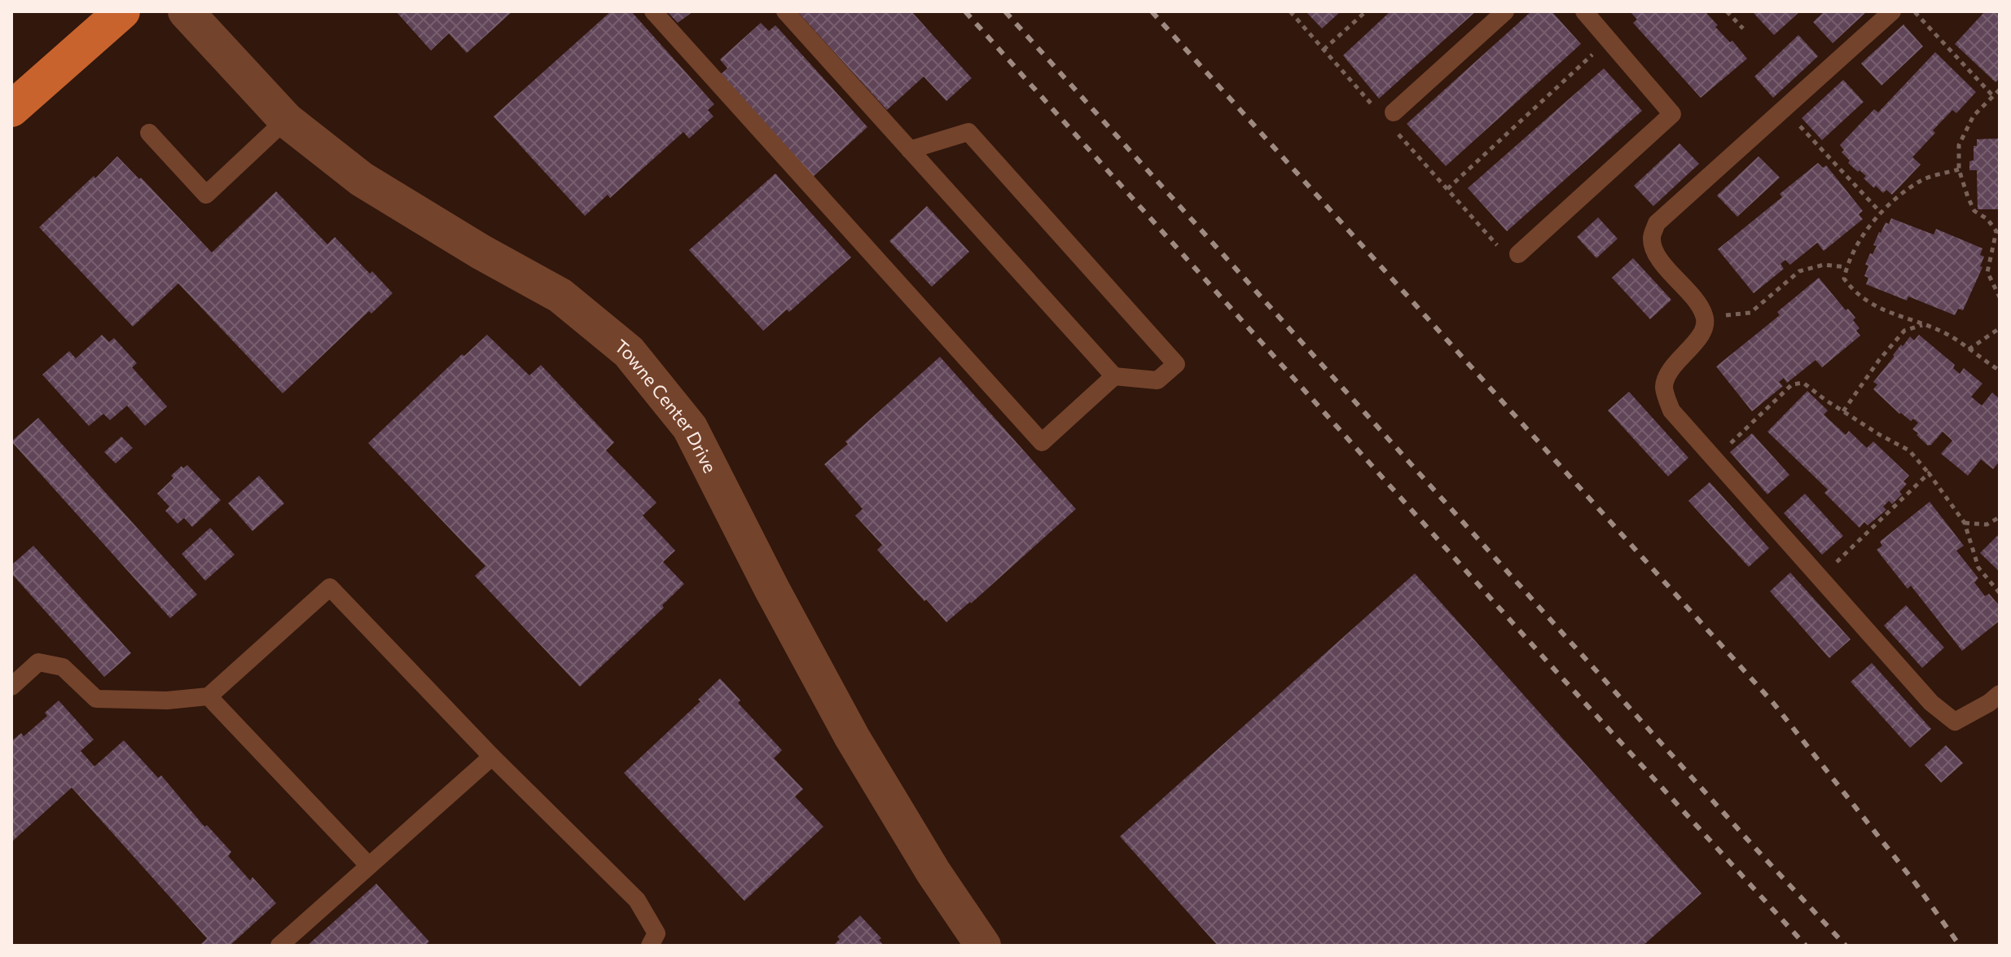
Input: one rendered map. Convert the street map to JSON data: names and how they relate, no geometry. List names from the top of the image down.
{
  "streets": {
    "street": ["Towne Center Drive"]
  }
}
